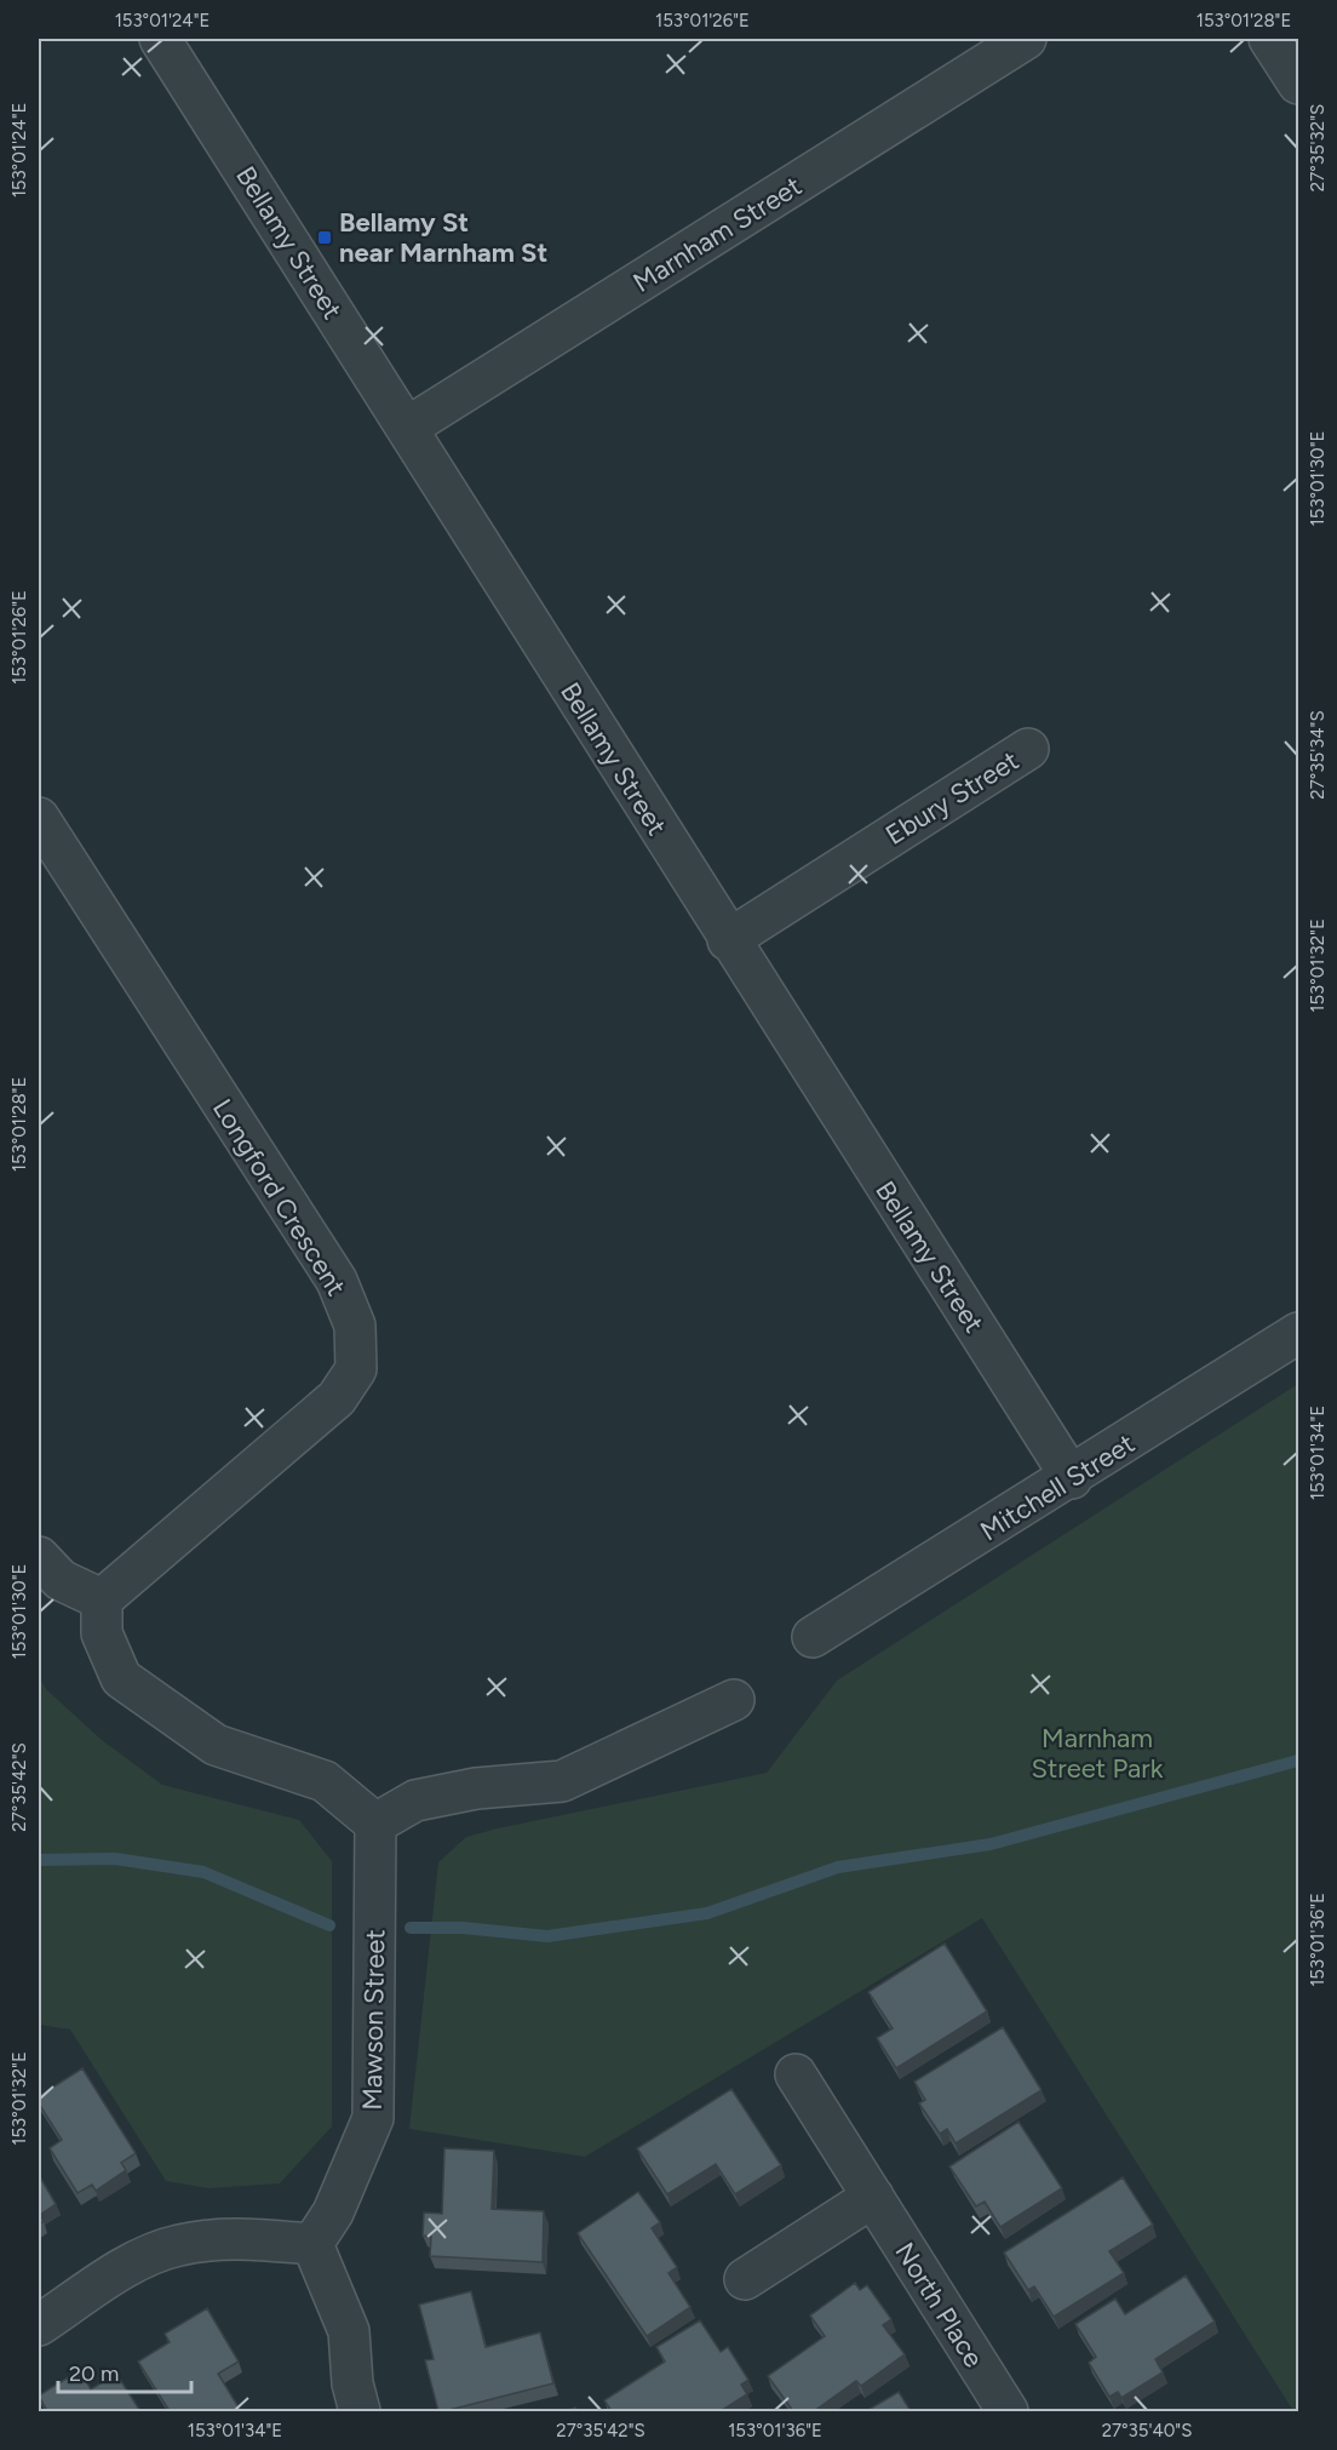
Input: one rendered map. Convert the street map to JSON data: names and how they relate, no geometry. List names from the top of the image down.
{
  "streets": {
    "street": [
      "Marnham Street",
      "Bellamy Street",
      "Ebury Street",
      "Longford Crescent",
      "Mitchell Street",
      "Mawson Street",
      "North Place"
    ]
  },
  "crossings": [
    ["Marnham Street", "Bellamy Street"],
    ["Bellamy Street", "Ebury Street"],
    ["Bellamy Street", "Mitchell Street"]
  ],
  "parks": ["Marnham Street Park"],
  "places": {
    "transit": ["Bellamy St near Marnham St"]
  },
  "scale_bar": "20 m",
  "coordinates": [
    "153°01'24\"E",
    "153°01'26\"E",
    "153°01'28\"E",
    "27°35'32\"S",
    "153°01'30\"E",
    "27°35'34\"S",
    "153°01'32\"E",
    "153°01'34\"E",
    "27°35'42\"S",
    "153°01'36\"E",
    "27°35'40\"S"
  ]
}
